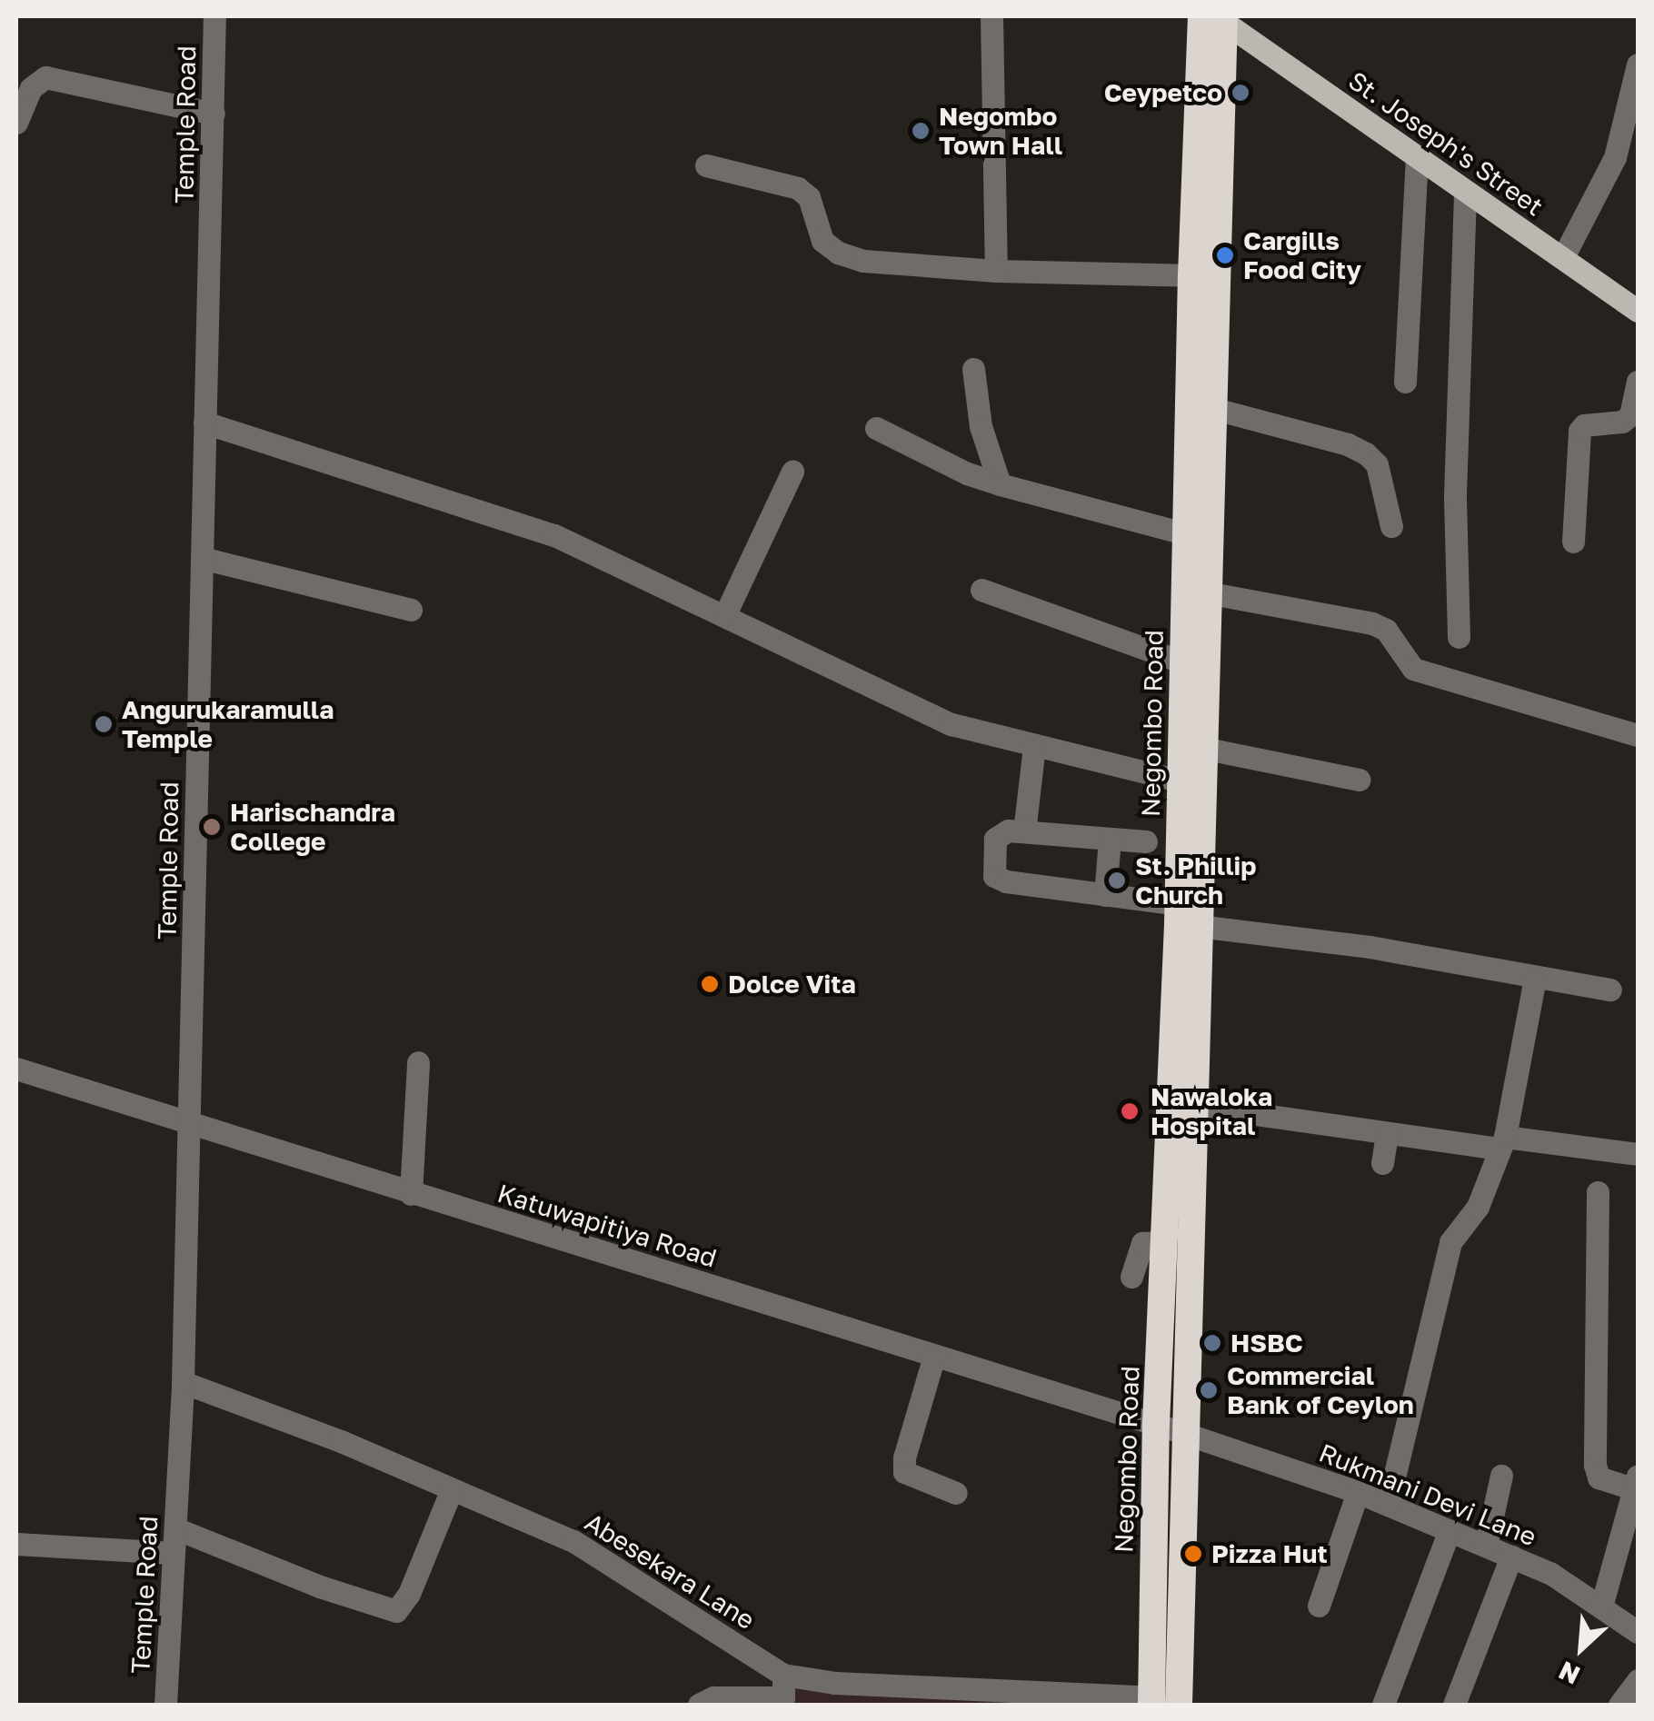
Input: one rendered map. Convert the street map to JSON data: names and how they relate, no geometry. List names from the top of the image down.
{
  "streets": {
    "highway": ["Negombo Road"],
    "main road": ["St. Joseph's Street"],
    "street": [
      "Temple Road",
      "Katuwapitiya Road",
      "Rukmani Devi Lane",
      "Abesekara Lane"
    ]
  },
  "crossings": [
    ["Temple Road", "Katuwapitiya Road"],
    ["Temple Road", "Abesekara Lane"],
    ["St. Joseph's Street", "Negombo Road"],
    ["Negombo Road", "Katuwapitiya Road"],
    ["Negombo Road", "Rukmani Devi Lane"],
    ["Negombo Road", "Abesekara Lane"],
    ["Katuwapitiya Road", "Rukmani Devi Lane"]
  ],
  "places": [
    "Ceypetco",
    "Negombo Town Hall",
    "Cargills Food City",
    "Angurukaramulla Temple",
    "Harischandra College",
    "St. Phillip Church",
    "Dolce Vita",
    "Nawaloka Hospital",
    "HSBC",
    "Commercial Bank of Ceylon",
    "Pizza Hut"
  ],
  "north": "bottom left"
}
